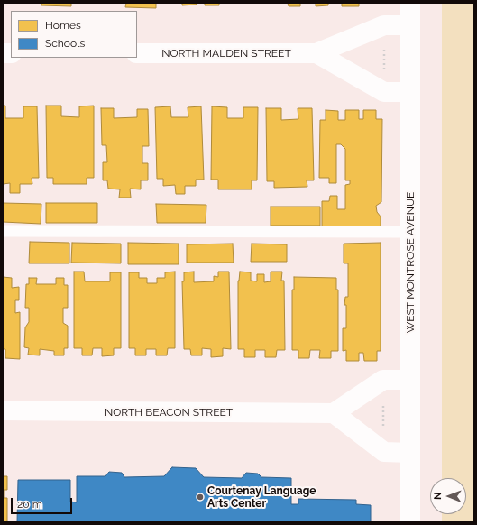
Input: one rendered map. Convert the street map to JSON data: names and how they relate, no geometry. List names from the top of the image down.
{
  "streets": {
    "street": ["NORTH MALDEN STREET", "WEST MONTROSE AVENUE", "NORTH BEACON STREET"]
  },
  "crossings": [
    ["NORTH MALDEN STREET", "WEST MONTROSE AVENUE"]
  ],
  "places": ["Courtenay Language Arts Center"],
  "legend": ["Homes", "Schools"],
  "scale_bar": "20 m",
  "north": "left"
}
